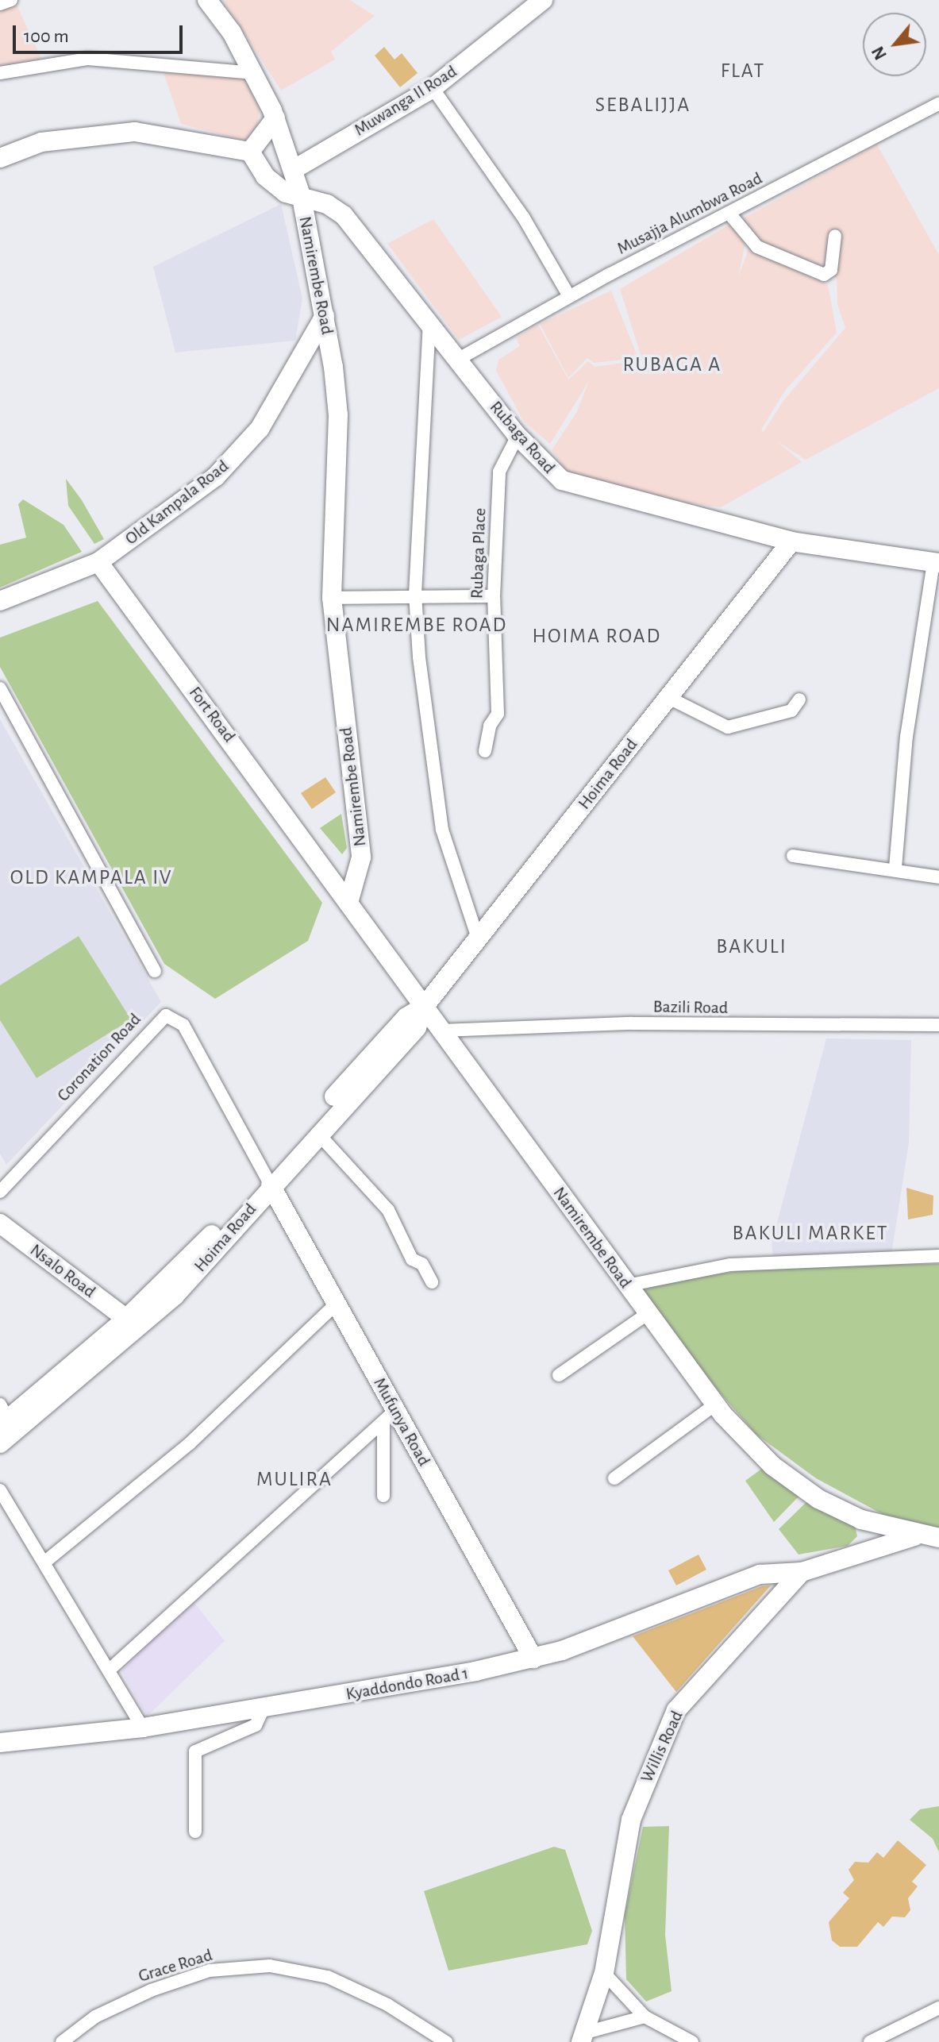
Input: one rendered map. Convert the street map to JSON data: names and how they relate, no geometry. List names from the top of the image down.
{
  "streets": {
    "main road": [
      "Muwanga II Road",
      "Namirembe Road",
      "Rubaga Road",
      "Old Kampala Road",
      "Fort Road",
      "Hoima Road",
      "Nsalo Road",
      "Mufunya Road",
      "Kyaddondo Road 1",
      "Willis Road"
    ],
    "street": [
      "Musajja Alumbwa Road",
      "Rubaga Place",
      "Bazili Road",
      "Coronation Road",
      "Grace Road"
    ]
  },
  "crossings": [
    ["Muwanga II Road", "Namirembe Road"],
    ["Musajja Alumbwa Road", "Rubaga Road"],
    ["Namirembe Road", "Rubaga Road"],
    ["Namirembe Road", "Old Kampala Road"],
    ["Namirembe Road", "Fort Road"],
    ["Namirembe Road", "Hoima Road"],
    ["Namirembe Road", "Bazili Road"],
    ["Namirembe Road", "Willis Road"],
    ["Rubaga Road", "Rubaga Place"],
    ["Rubaga Road", "Hoima Road"],
    ["Old Kampala Road", "Fort Road"],
    ["Hoima Road", "Coronation Road"],
    ["Hoima Road", "Nsalo Road"],
    ["Hoima Road", "Mufunya Road"],
    ["Coronation Road", "Mufunya Road"],
    ["Mufunya Road", "Kyaddondo Road 1"],
    ["Kyaddondo Road 1", "Willis Road"]
  ],
  "districts": [
    "FLAT",
    "SEBALIJJA",
    "RUBAGA A",
    "NAMIREMBE ROAD",
    "HOIMA ROAD",
    "OLD KAMPALA IV",
    "BAKULI",
    "BAKULI MARKET",
    "MULIRA"
  ],
  "scale_bar": "100 m",
  "north": "bottom left"
}
